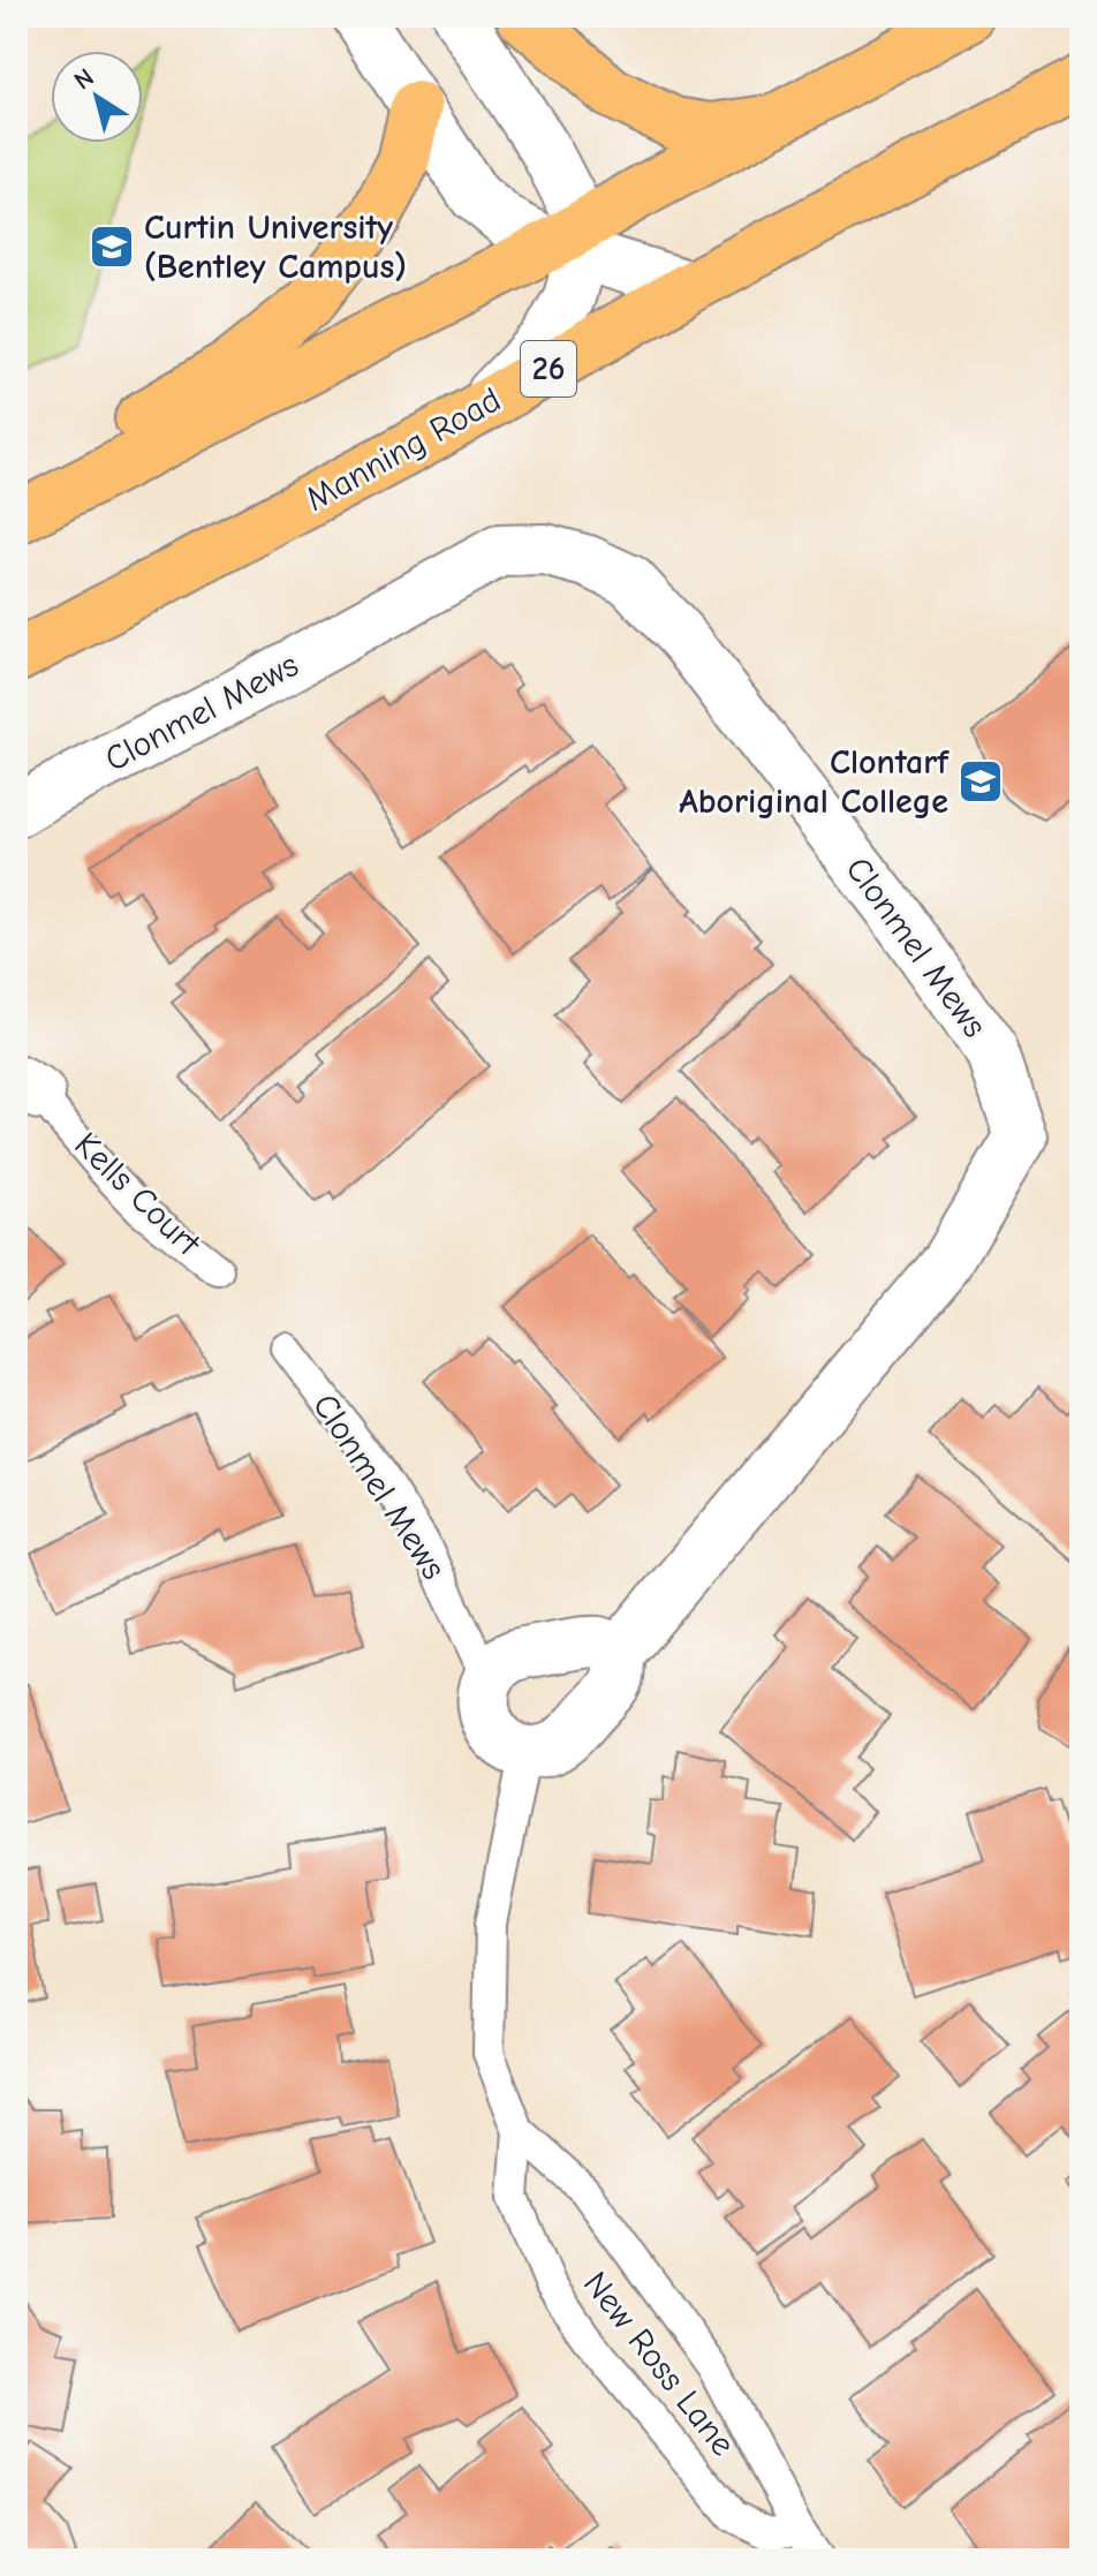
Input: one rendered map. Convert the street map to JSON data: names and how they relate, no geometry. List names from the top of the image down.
{
  "streets": {
    "main road": ["26", "Manning Road"],
    "street": ["Clonmel Mews"],
    "lane": ["Kells Court", "New Ross Lane"]
  },
  "crossings": [
    ["Clonmel Mews", "New Ross Lane"]
  ],
  "places": {
    "school or university": ["Curtin University (Bentley Campus)", "Clontarf Aboriginal College"]
  },
  "north": "top left"
}
